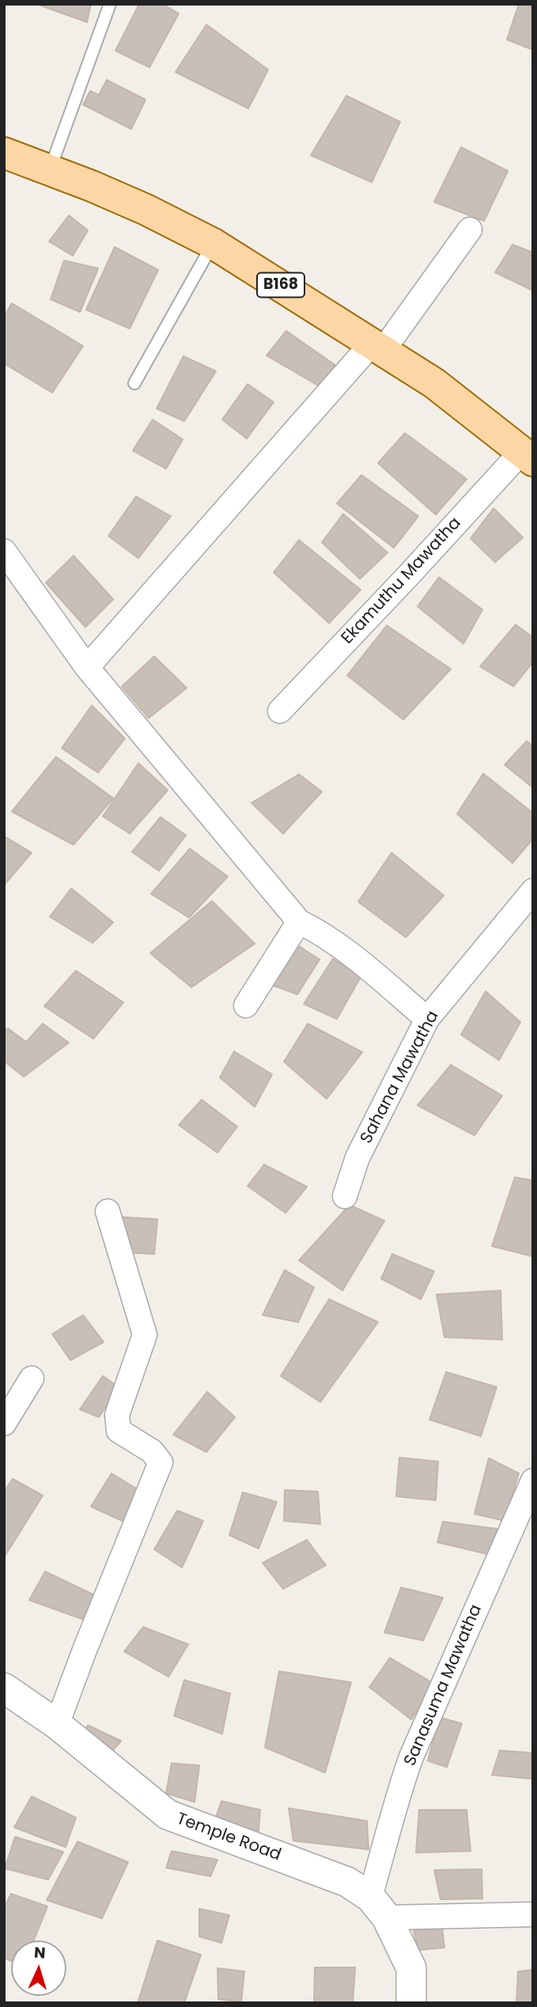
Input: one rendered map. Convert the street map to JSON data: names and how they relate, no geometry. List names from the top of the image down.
{
  "streets": {
    "main road": ["B168"],
    "street": [
      "Ekamuthu Mawatha",
      "Sahana Mawatha",
      "Sanasuma Mawatha",
      "Temple Road"
    ]
  },
  "crossings": [
    ["B168", "Ekamuthu Mawatha"],
    ["Sanasuma Mawatha", "Temple Road"]
  ],
  "north": "top"
}
